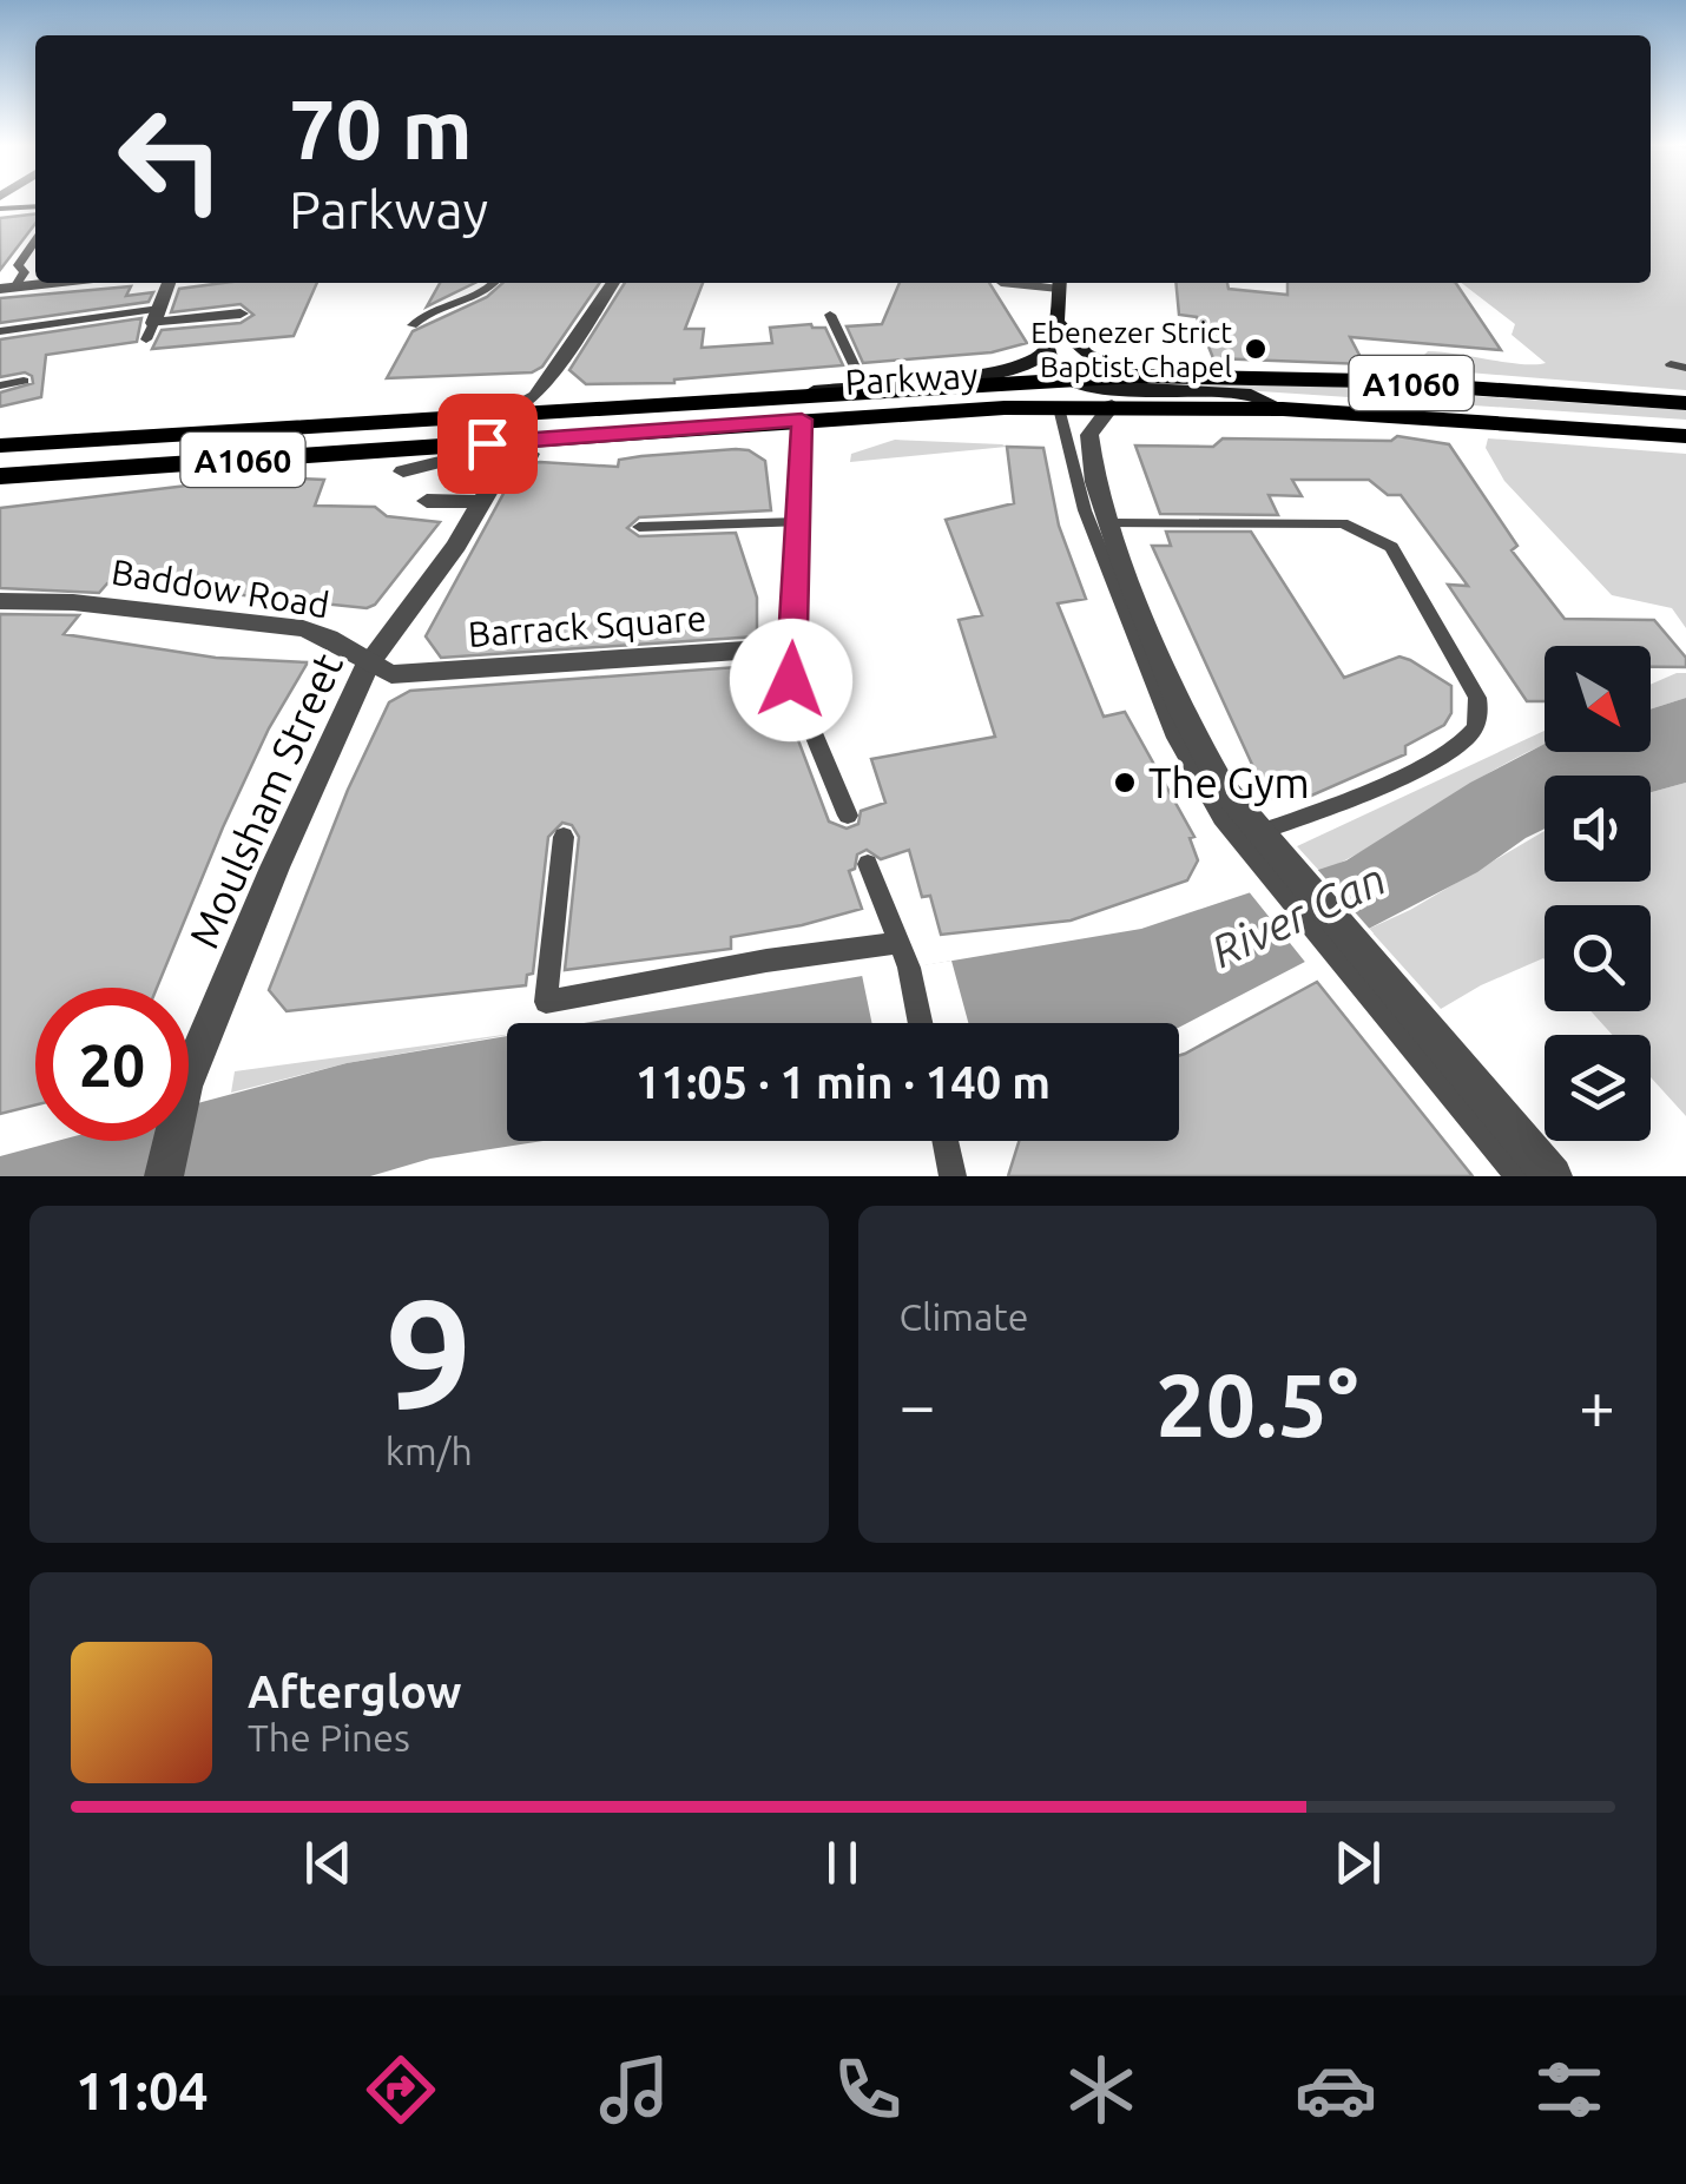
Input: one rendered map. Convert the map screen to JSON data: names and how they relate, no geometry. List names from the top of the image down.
{
  "streets": {
    "main road": ["Parkway", "A1060"],
    "street": ["Baddow Road", "Barrack Square", "Moulsham Street"]
  },
  "crossings": [
    ["Parkway", "A1060"],
    ["Baddow Road", "Barrack Square"],
    ["Baddow Road", "Moulsham Street"]
  ],
  "water": ["River Can"],
  "places": ["Ebenezer Strict Baptist Chapel", "The Gym"],
  "north": "bottom right",
  "page": {
    "turn": ["70 m", "Parkway"],
    "limit": "20",
    "trip": "11:05 · 1 min · 140 m",
    "tile": [
      ["9", "km/h"],
      "Climate"
    ],
    "heat": ["−", "20.5°", "+"],
    "song": ["Afterglow", "The Pines"],
    "tabs": "11:04"
  }
}
